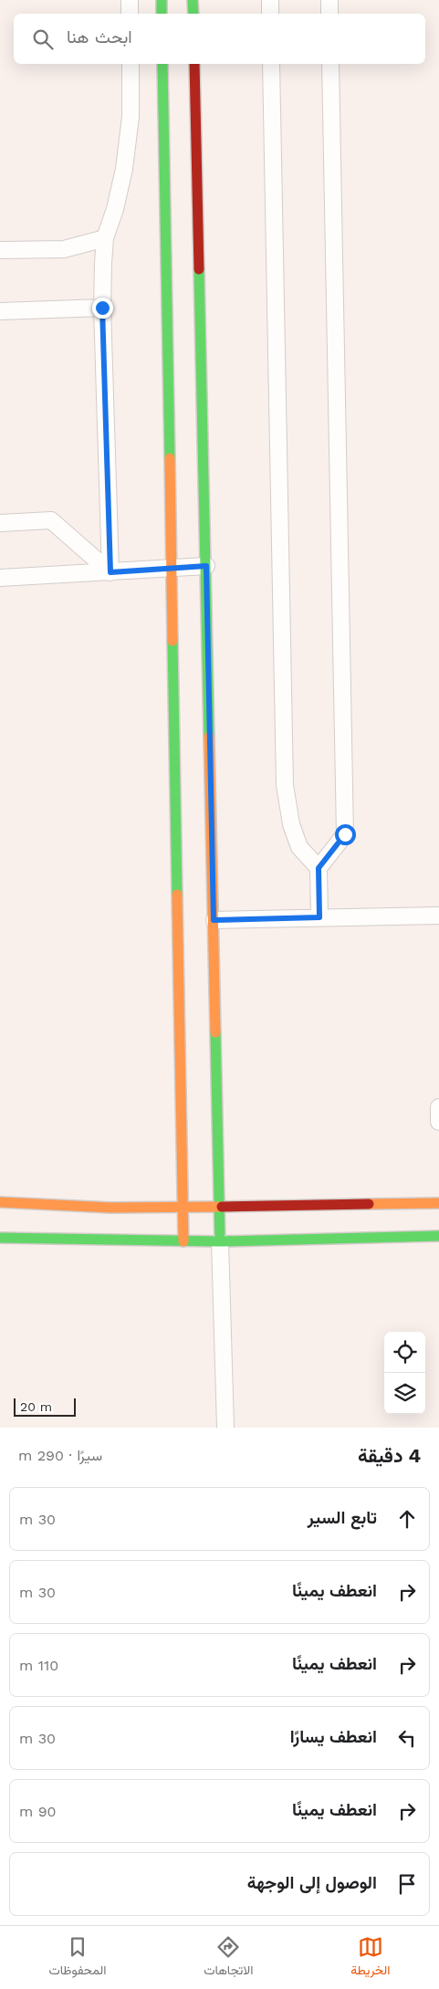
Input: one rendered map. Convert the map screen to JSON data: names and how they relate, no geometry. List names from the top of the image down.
{
  "scale_bar": "20 m",
  "page": {
    "search": "ابحث هنا",
    "scale": "20 m",
    "heading": ["4 دقيقة", "سيرًا · 290 m"],
    "list": [
      ["تابع السير", "30 m"],
      ["انعطف يمينًا", "30 m"],
      ["انعطف يمينًا", "110 m"],
      ["انعطف يسارًا", "30 m"],
      ["انعطف يمينًا", "90 m"],
      "الوصول إلى الوجهة"
    ],
    "nav": ["الخريطة", "الاتجاهات", "المحفوظات"]
  }
}
